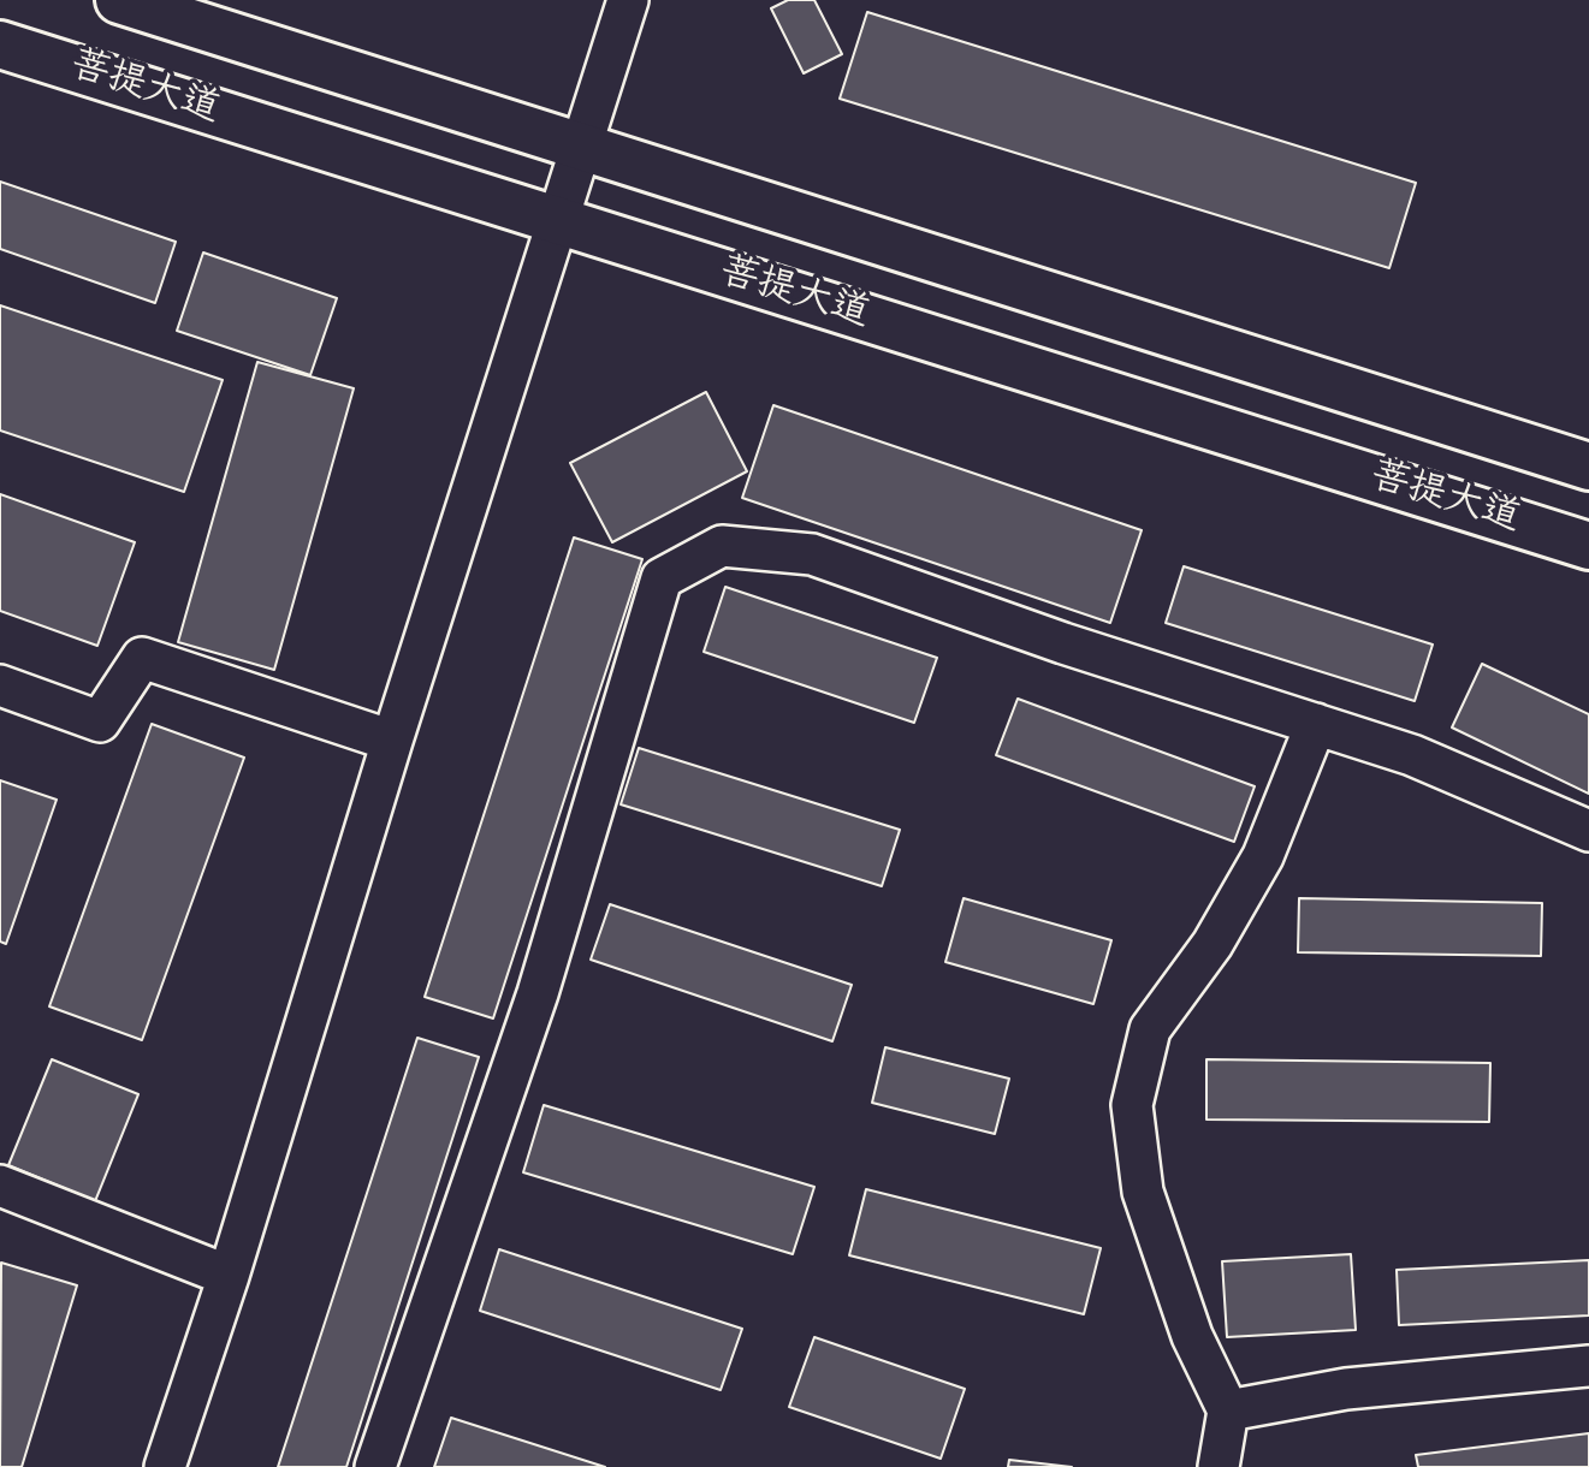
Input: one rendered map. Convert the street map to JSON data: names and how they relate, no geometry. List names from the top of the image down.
{
  "streets": {
    "main road": ["菩提大道"]
  }
}
